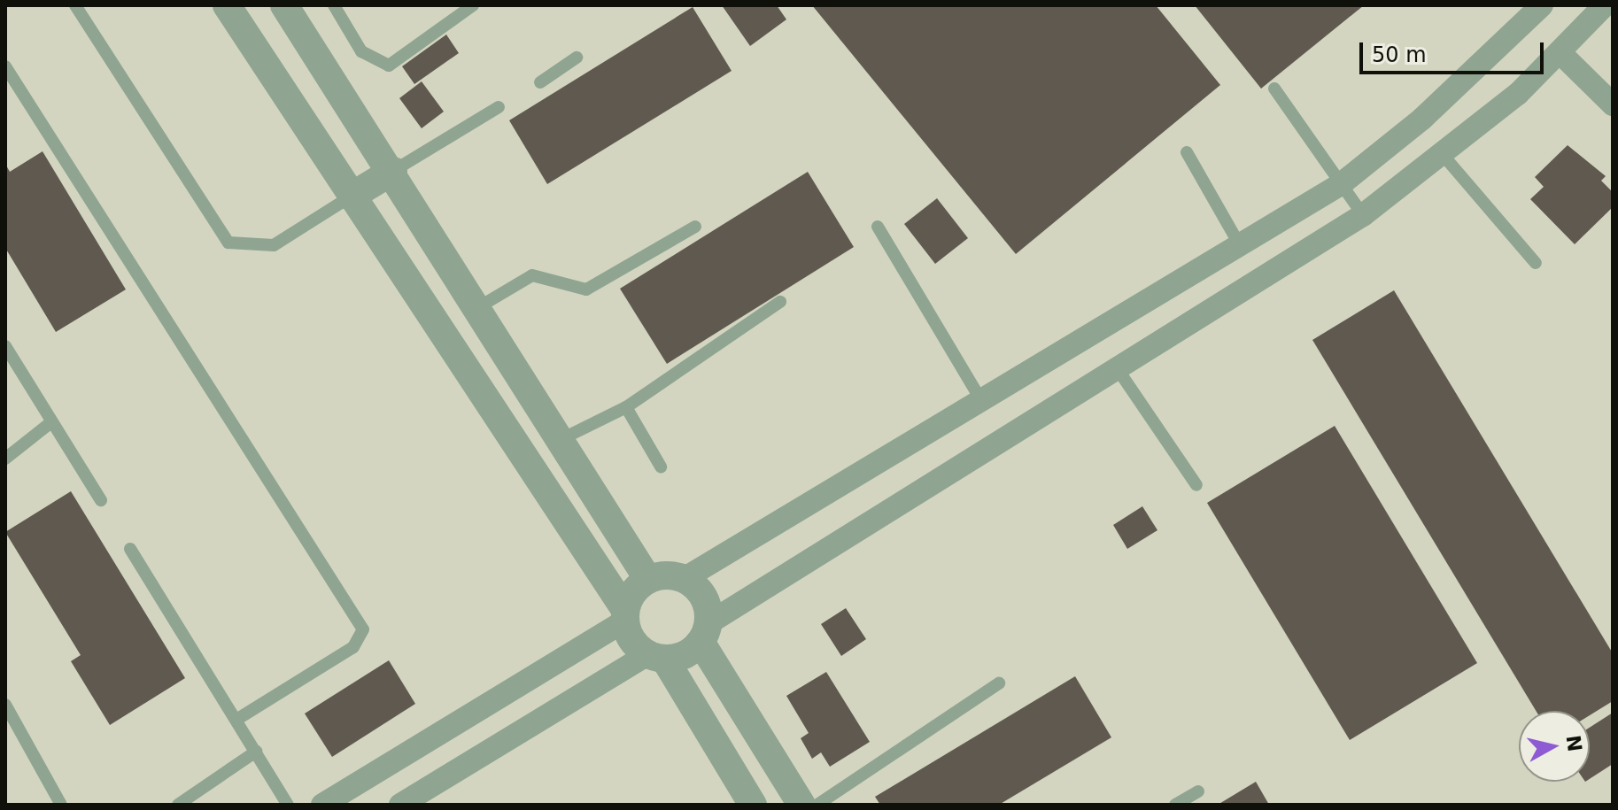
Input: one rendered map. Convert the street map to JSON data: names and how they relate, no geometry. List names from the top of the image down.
{
  "scale_bar": "50 m",
  "north": "right"
}
